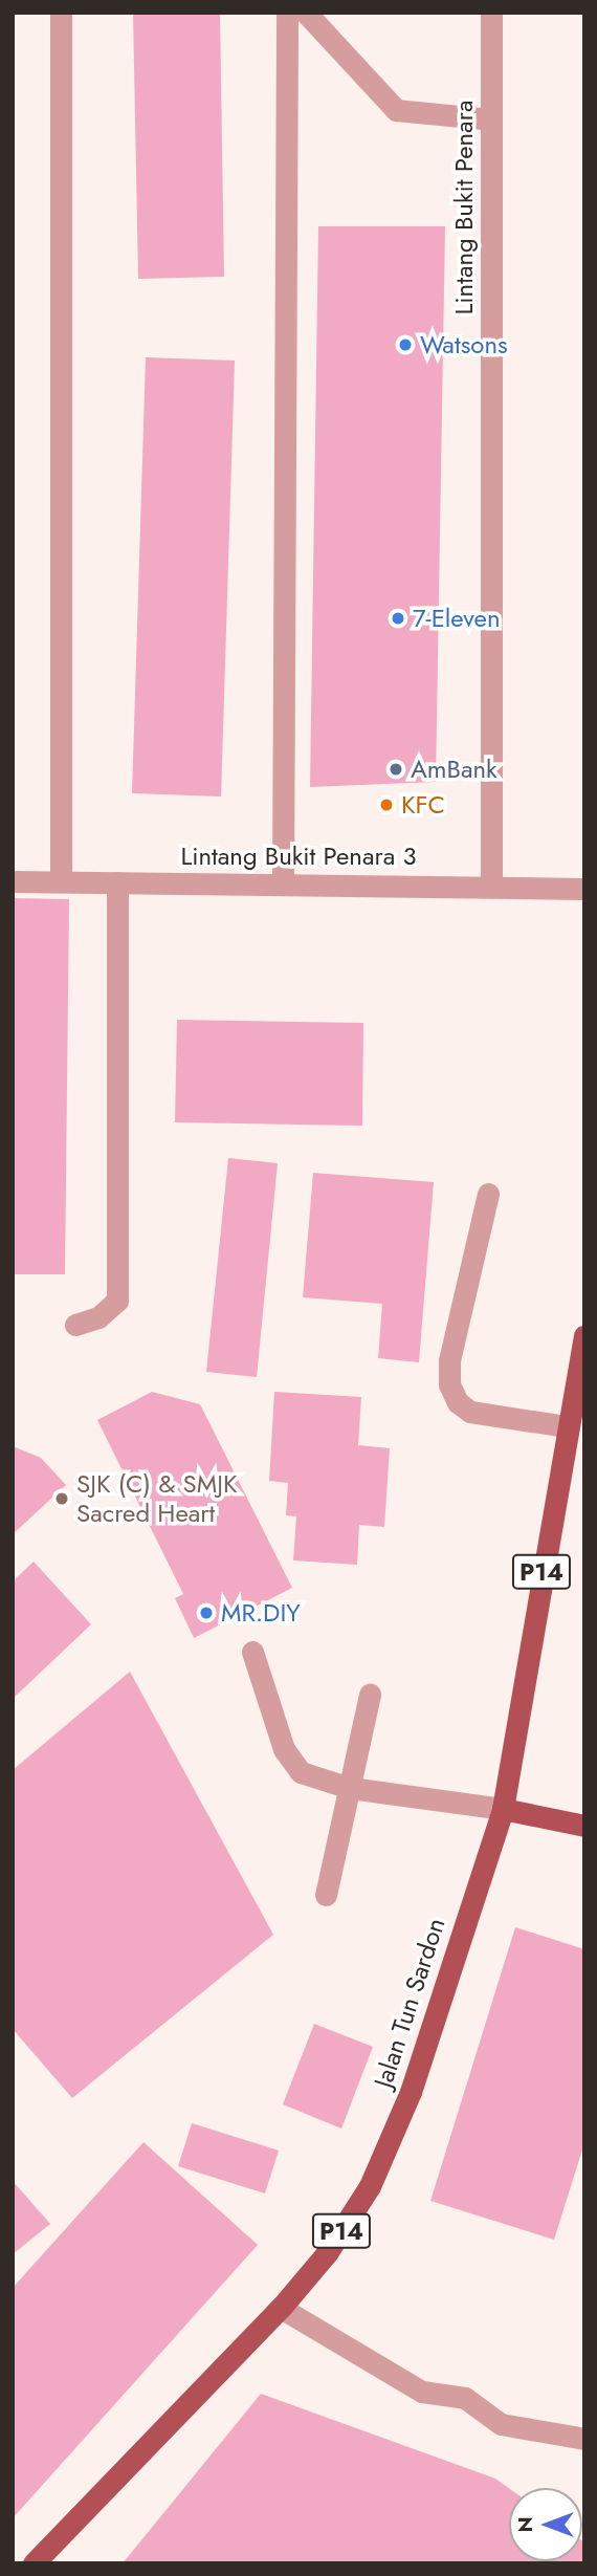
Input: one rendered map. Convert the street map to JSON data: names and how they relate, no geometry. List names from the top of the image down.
{
  "streets": {
    "main road": ["P14", "Jalan Tun Sardon"],
    "street": ["Lintang Bukit Penara", "Lintang Bukit Penara 3"]
  },
  "crossings": [
    ["Lintang Bukit Penara", "Lintang Bukit Penara 3"]
  ],
  "places": [
    "Watsons",
    "7-Eleven",
    "AmBank",
    "KFC",
    "SJK (C) & SMJK Sacred Heart",
    "MR.DIY"
  ],
  "north": "left"
}
